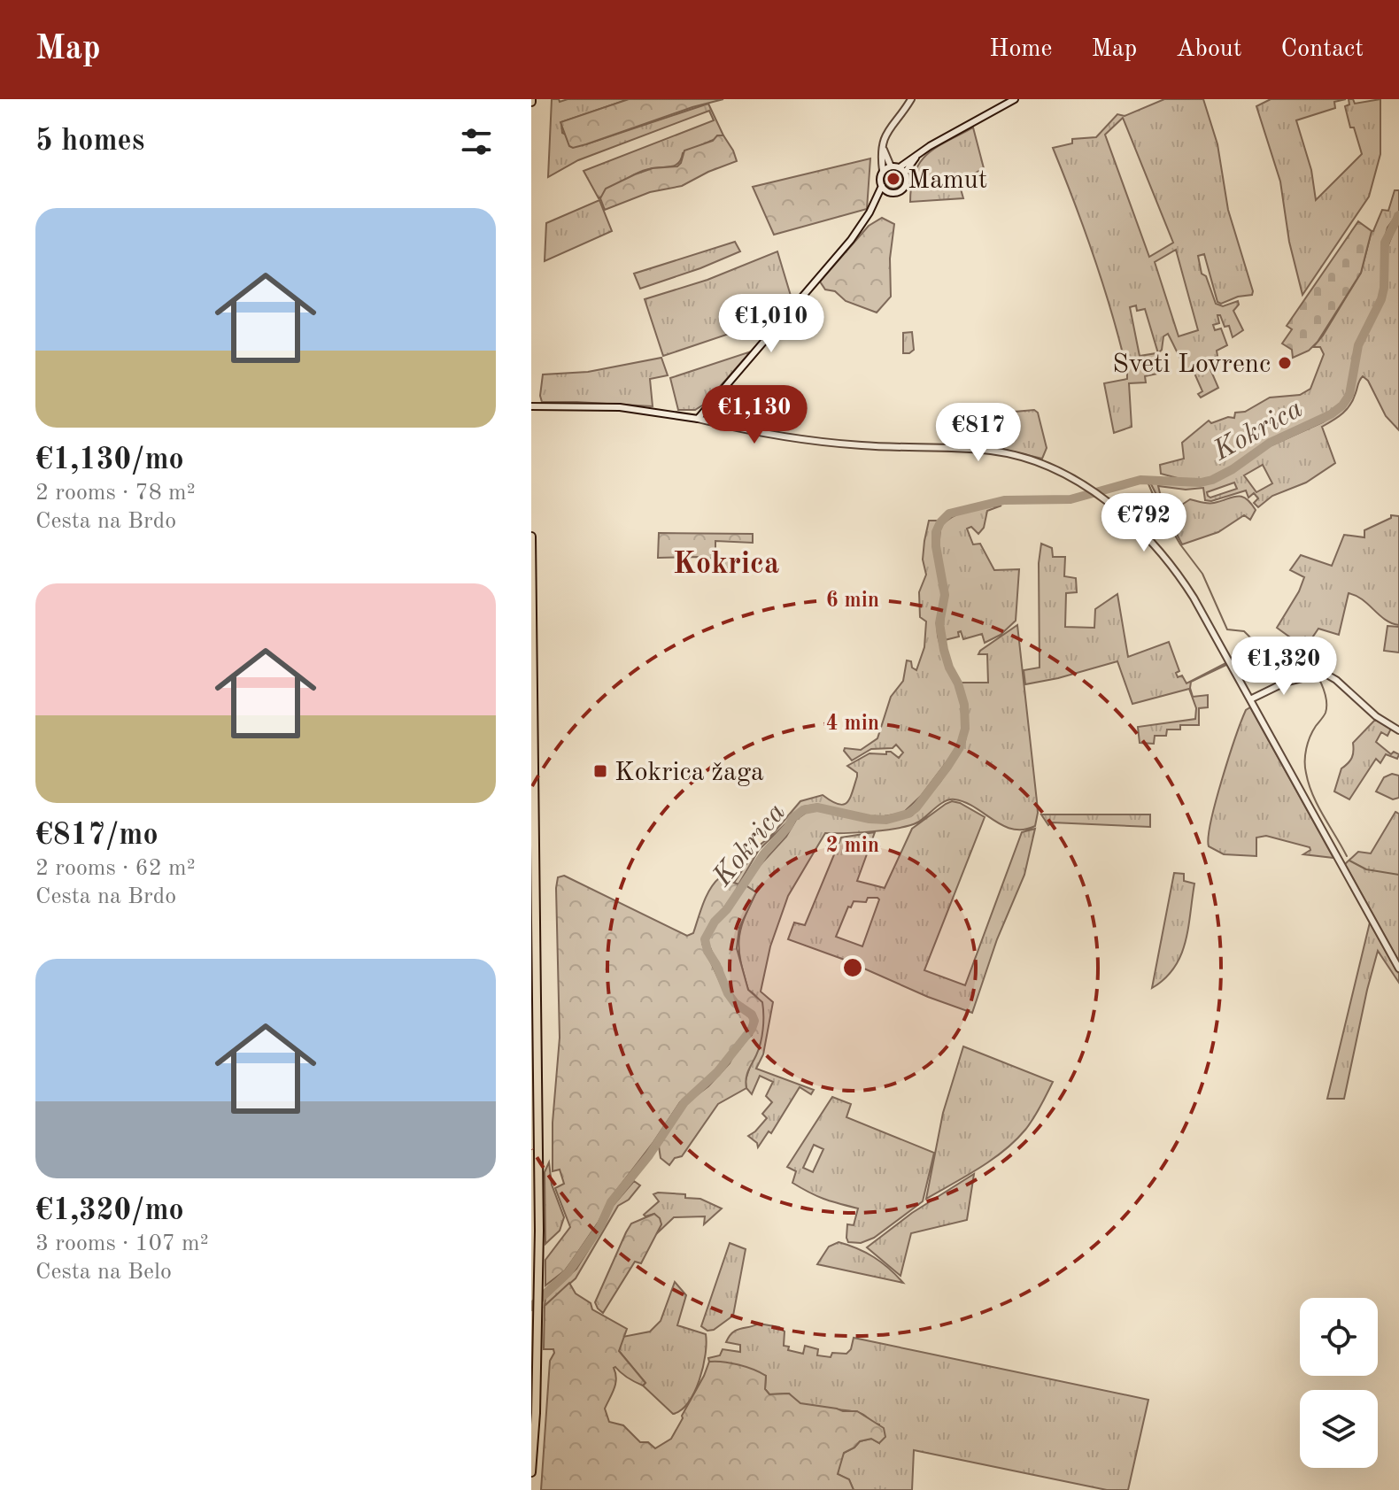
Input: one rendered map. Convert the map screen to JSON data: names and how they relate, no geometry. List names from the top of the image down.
{
  "districts": ["Kokrica"],
  "water": ["Kokrica"],
  "places": {
    "other": ["Mamut", "Sveti Lovrenc"],
    "transit": ["Kokrica žaga"]
  },
  "page": {
    "header": "Map",
    "nav": [
      "Home",
      "Map",
      "About",
      "Contact"
    ],
    "heading": "5 homes",
    "list": [
      {
        "name": "€1,130/mo",
        "note": "2 rooms · 78 m² · Cesta na Brdo"
      },
      {
        "name": "€817/mo",
        "note": "2 rooms · 62 m² · Cesta na Brdo"
      },
      {
        "name": "€1,320/mo",
        "note": "3 rooms · 107 m² · Cesta na Belo"
      }
    ],
    "price": [
      "€1,010",
      "€1,130",
      "€817",
      "€792",
      "€1,320"
    ]
  },
  "rings": ["6 min", "4 min", "2 min"]
}
